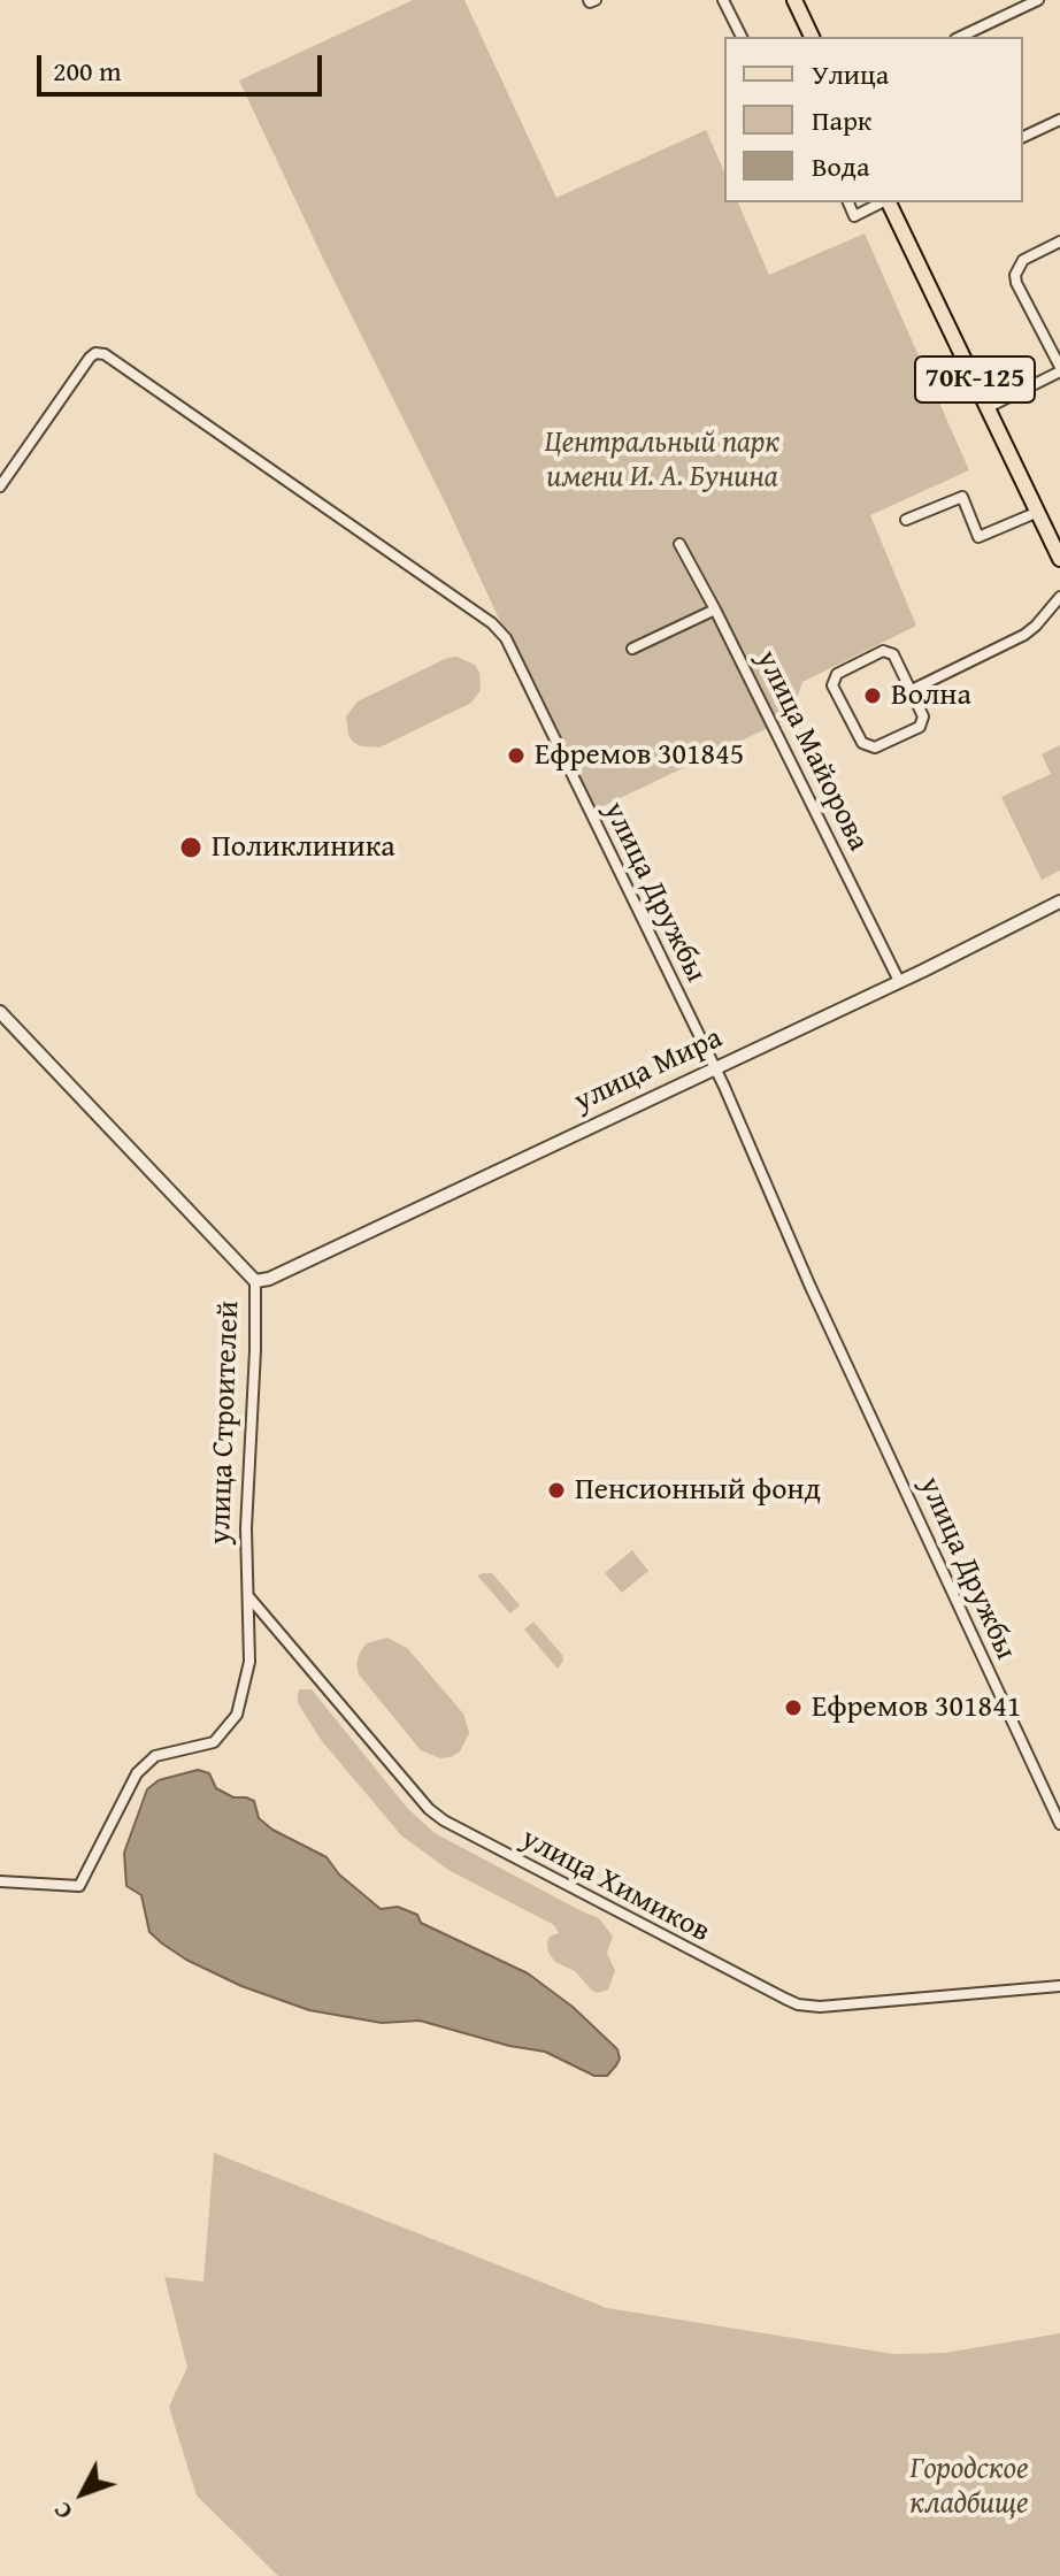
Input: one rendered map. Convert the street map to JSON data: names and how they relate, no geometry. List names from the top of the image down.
{
  "streets": {
    "main road": ["70К-125"],
    "street": [
      "улица Майорова",
      "улица Дружбы",
      "улица Мира",
      "улица Строителей",
      "улица Химиков"
    ]
  },
  "crossings": [
    ["улица Майорова", "улица Мира"],
    ["улица Дружбы", "улица Мира"],
    ["улица Мира", "улица Строителей"],
    ["улица Строителей", "улица Химиков"]
  ],
  "parks": ["Центральный парк имени И. А. Бунина", "Городское кладбище"],
  "places": [
    "Волна",
    "Ефремов 301845",
    "Поликлиника",
    "Пенсионный фонд",
    "Ефремов 301841"
  ],
  "legend": ["Улица", "Парк", "Вода"],
  "scale_bar": "200 m",
  "north": "bottom left"
}
